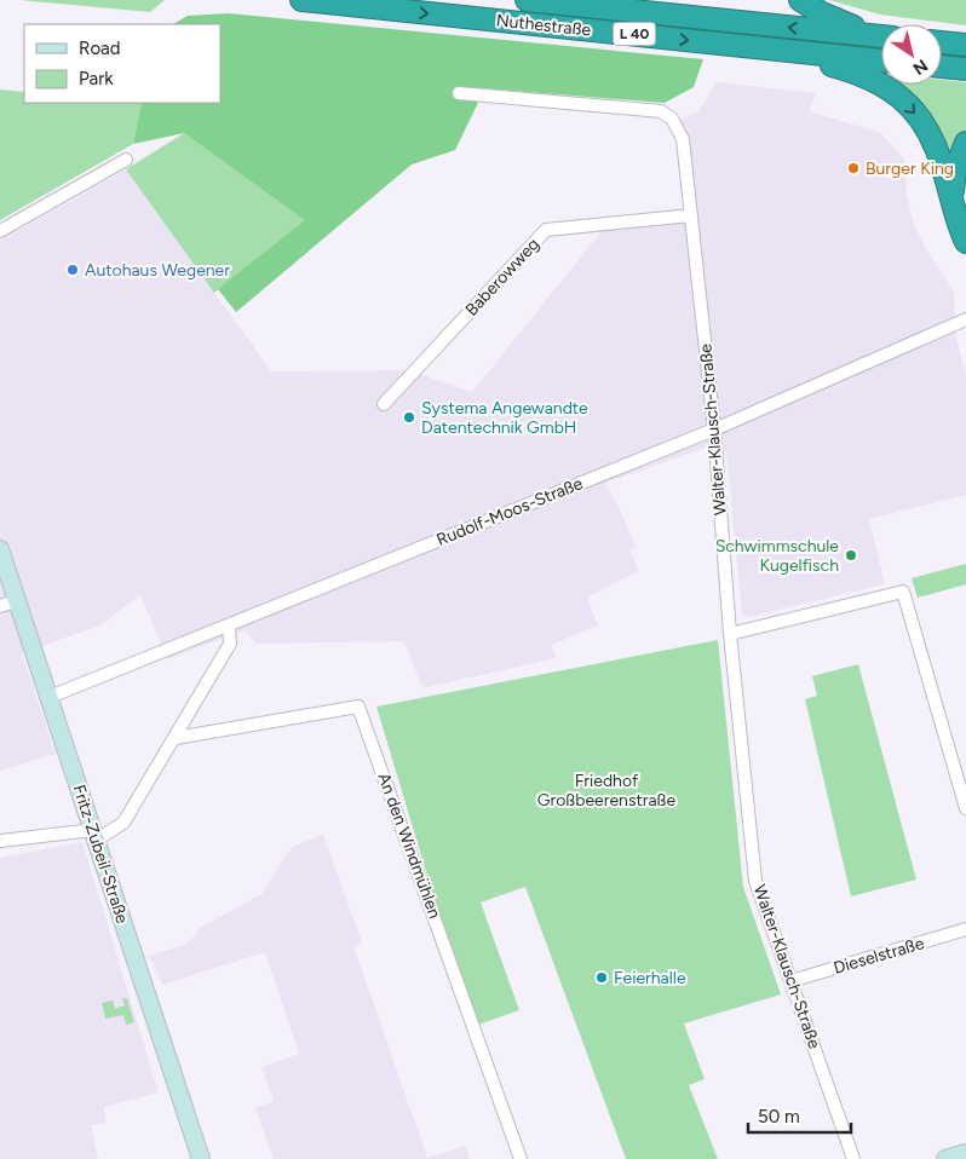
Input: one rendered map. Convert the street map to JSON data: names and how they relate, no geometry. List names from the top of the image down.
{
  "streets": {
    "highway": ["Nuthestraße", "L 40"],
    "street": [
      "Baberowweg",
      "Walter-Klausch-Straße",
      "Rudolf-Moos-Straße",
      "An den Windmühlen",
      "Fritz-Zubeil-Straße",
      "Dieselstraße"
    ]
  },
  "crossings": [
    ["Baberowweg", "Walter-Klausch-Straße"],
    ["Walter-Klausch-Straße", "Rudolf-Moos-Straße"],
    ["Walter-Klausch-Straße", "Dieselstraße"],
    ["Rudolf-Moos-Straße", "Fritz-Zubeil-Straße"]
  ],
  "parks": ["Friedhof Großbeerenstraße"],
  "places": [
    "Burger King",
    "Autohaus Wegener",
    "Systema Angewandte Datentechnik GmbH",
    "Schwimmschule Kugelfisch",
    "Feierhalle"
  ],
  "legend": ["Road", "Park"],
  "scale_bar": "50 m",
  "north": "bottom right"
}
